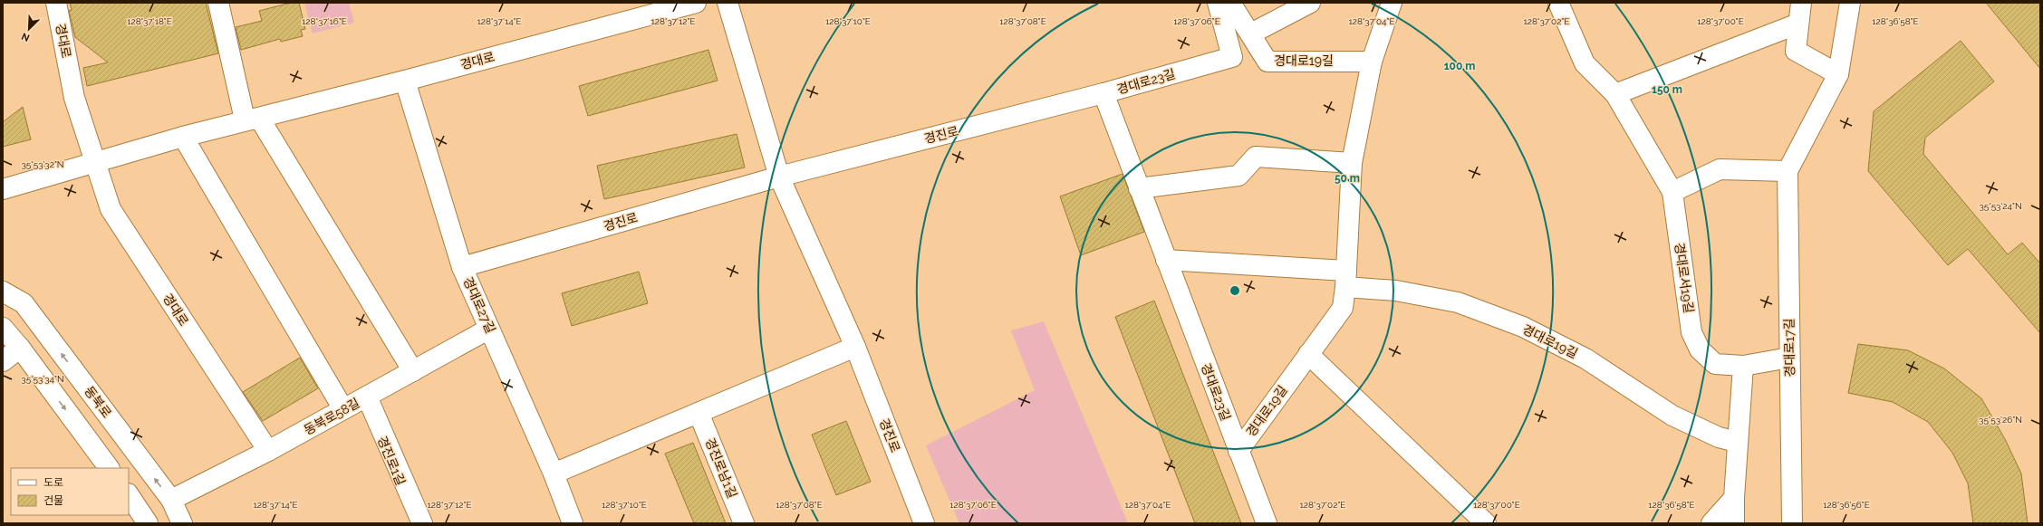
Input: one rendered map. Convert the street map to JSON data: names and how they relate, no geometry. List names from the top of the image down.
{
  "streets": {
    "street": [
      "경대로",
      "경대로19길",
      "경대로23길",
      "경진로",
      "경대로서19길",
      "경대로27길",
      "경대로17길",
      "동북로",
      "동북로58길",
      "경진로1길",
      "경진로남1길"
    ]
  },
  "crossings": [
    ["경대로", "경대로27길"],
    ["경대로", "동북로58길"],
    ["경대로19길", "경대로23길"],
    ["경대로23길", "경진로"],
    ["경진로", "경대로27길"],
    ["경대로서19길", "경대로17길"],
    ["경대로27길", "동북로58길"],
    ["동북로", "동북로58길"],
    ["동북로58길", "경진로1길"]
  ],
  "legend": ["도로", "건물"],
  "north": "bottom left",
  "coordinates": [
    "128°37'18\"E",
    "128°37'16\"E",
    "128°37'14\"E",
    "128°37'12\"E",
    "128°37'10\"E",
    "128°37'08\"E",
    "128°37'06\"E",
    "128°37'02\"E",
    "128°37'00\"E",
    "128°36'58\"E",
    "128°37'04\"E",
    "35°53'32\"N",
    "35°53'24\"N",
    "35°53'34\"N",
    "35°53'26\"N",
    "128°36'56\"E"
  ],
  "rings": ["100 m", "150 m", "50 m"]
}
